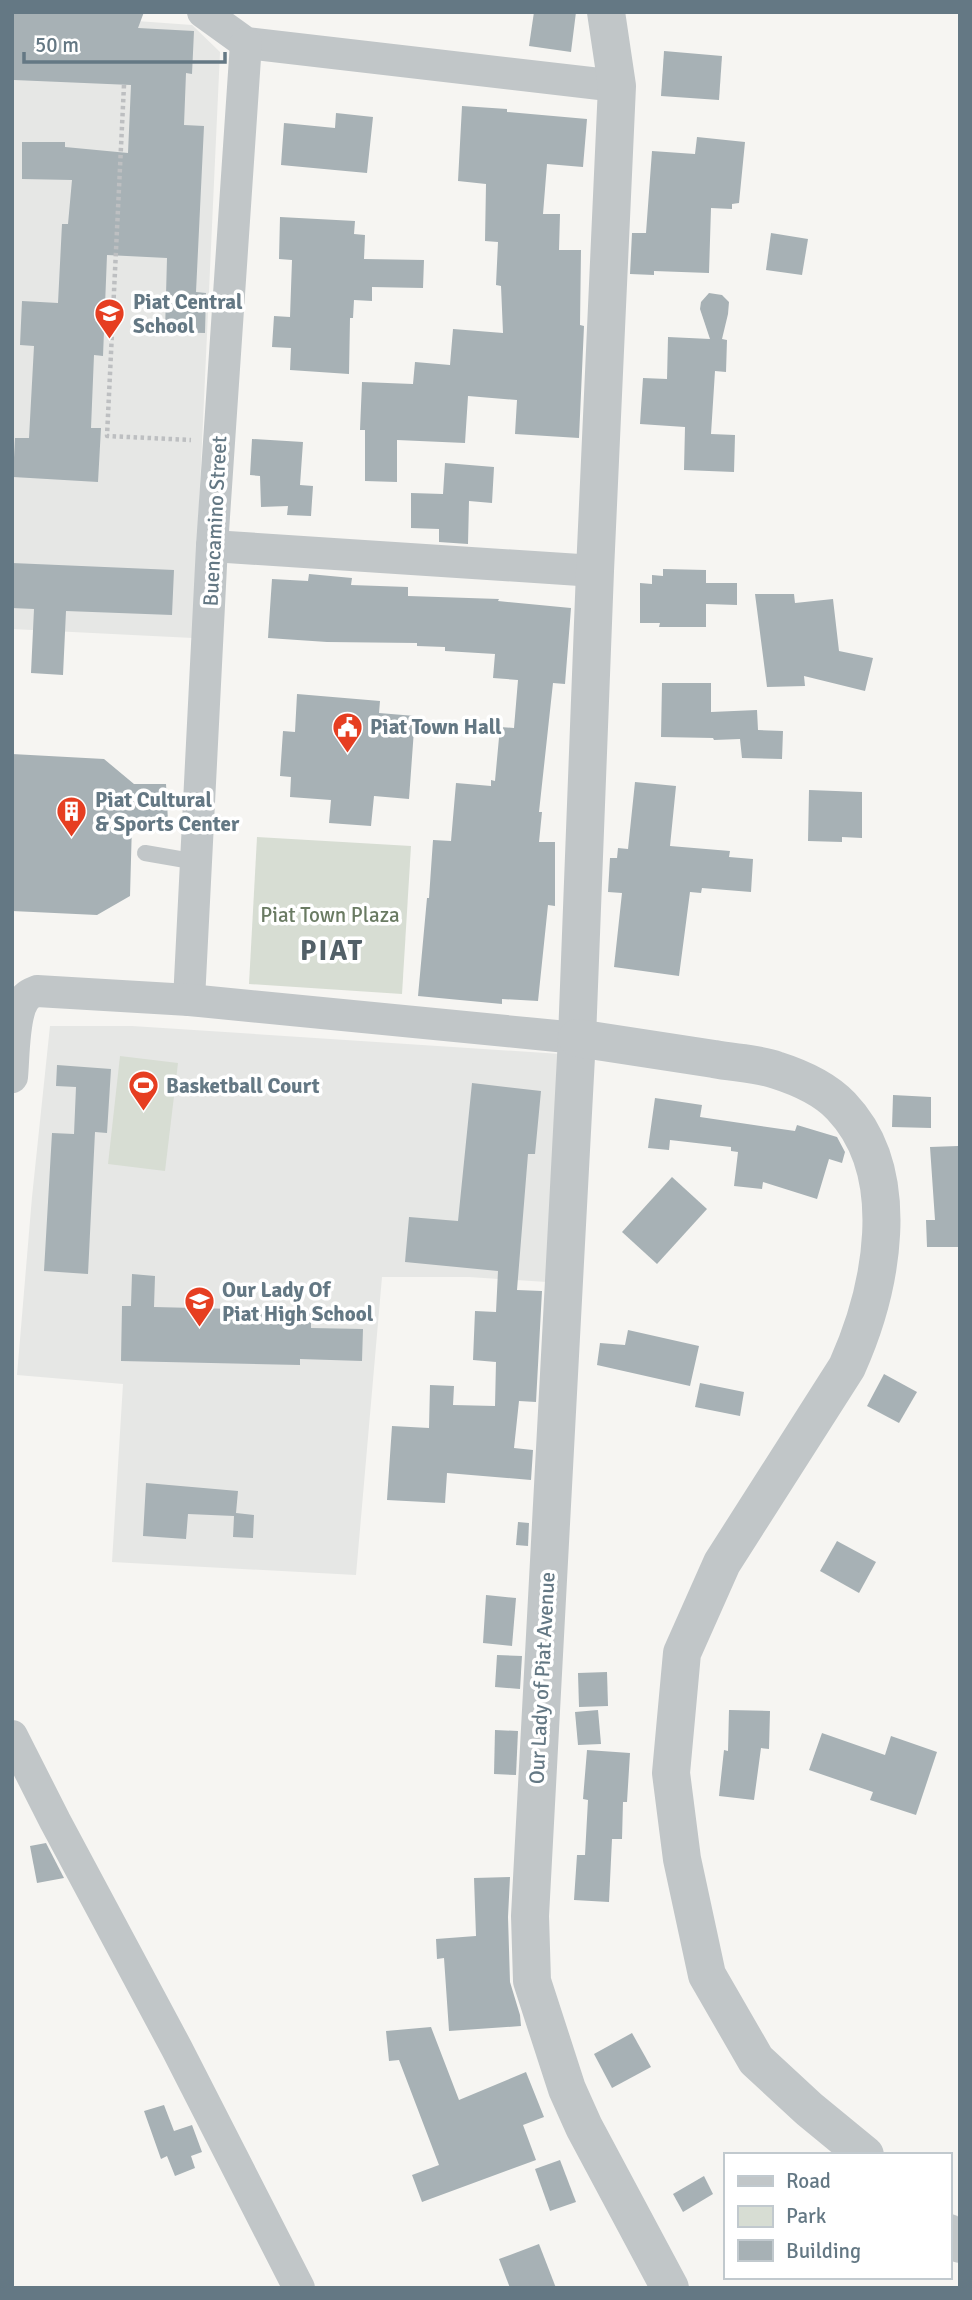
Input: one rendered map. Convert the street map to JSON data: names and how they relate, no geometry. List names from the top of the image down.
{
  "streets": {
    "street": ["Buencamino Street", "Our Lady of Piat Avenue"]
  },
  "districts": ["PIAT"],
  "parks": ["Piat Town Plaza"],
  "places": {
    "school or university": ["Piat Central School", "Our Lady Of Piat High School"],
    "public building": ["Piat Town Hall"],
    "building": ["Piat Cultural & Sports Center"],
    "sports": ["Basketball Court"]
  },
  "legend": ["Road", "Park", "Building"],
  "scale_bar": "50 m"
}
